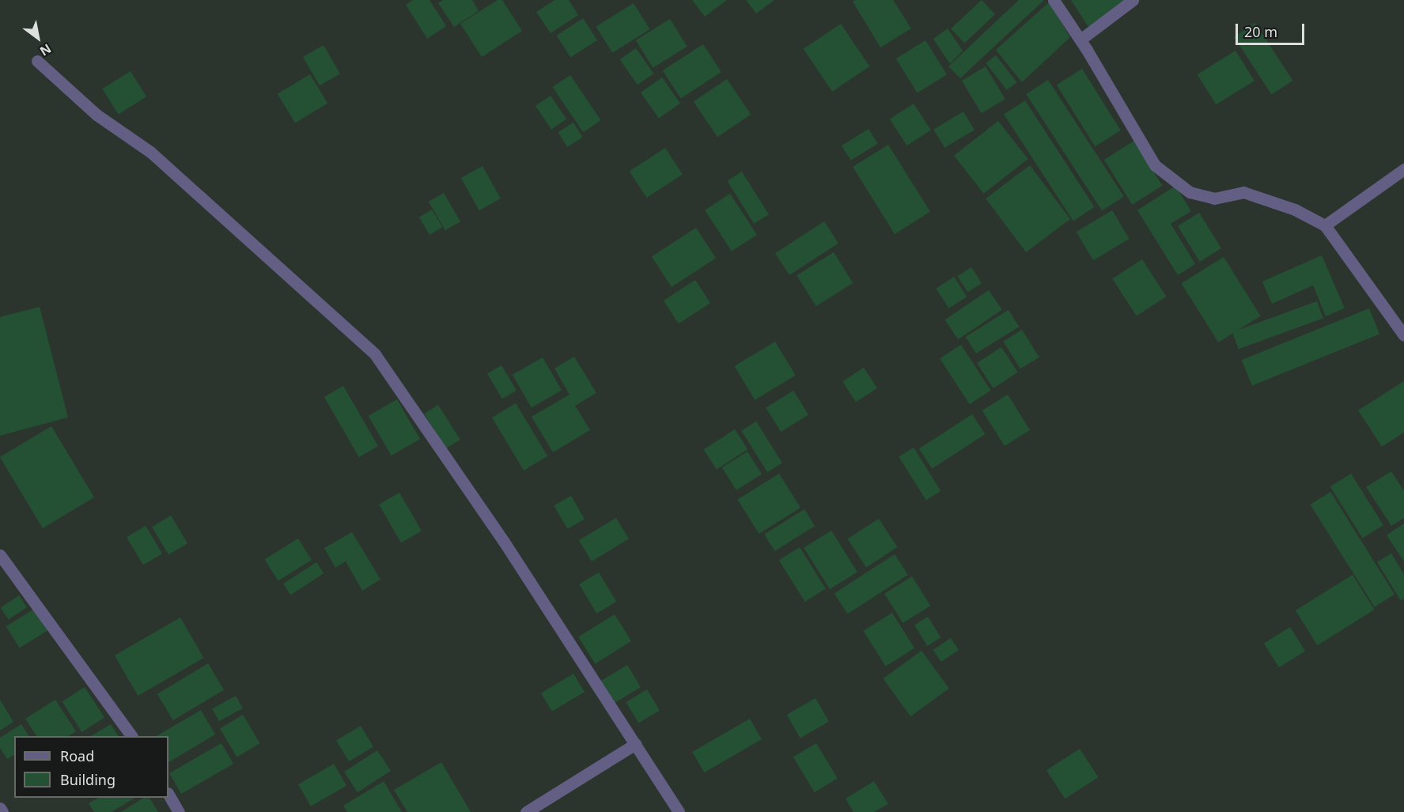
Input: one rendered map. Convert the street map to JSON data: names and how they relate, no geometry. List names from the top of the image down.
{
  "legend": ["Road", "Building"],
  "scale_bar": "20 m",
  "north": "bottom right"
}
